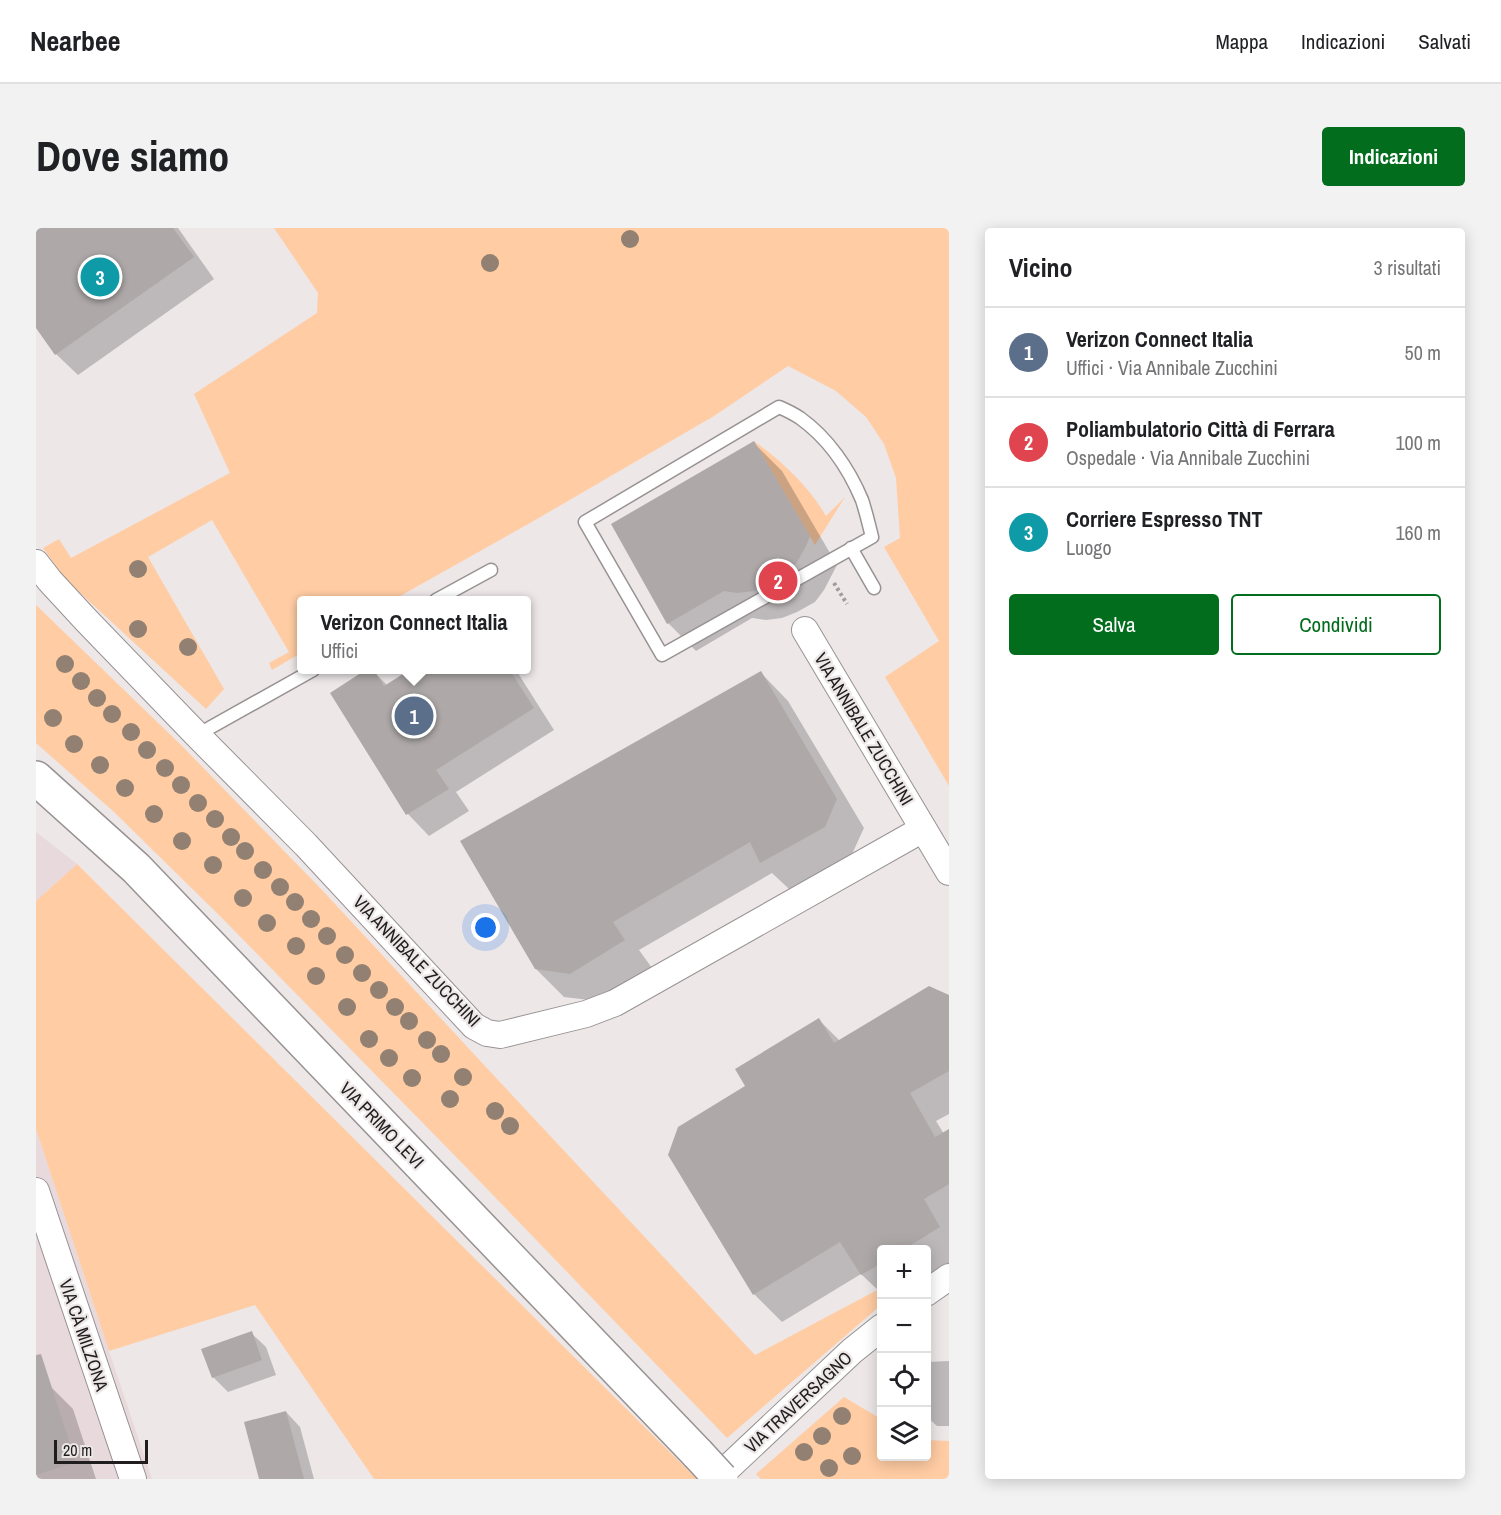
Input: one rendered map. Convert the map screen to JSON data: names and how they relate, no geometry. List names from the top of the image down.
{
  "streets": {
    "main road": ["VIA PRIMO LEVI"],
    "street": ["VIA ANNIBALE ZUCCHINI", "VIA CÀ MILZONA", "VIA TRAVERSAGNO"]
  },
  "crossings": [
    ["VIA PRIMO LEVI", "VIA TRAVERSAGNO"]
  ],
  "scale_bar": "20 m",
  "page": {
    "header": "Nearbee",
    "nav": ["Mappa", "Indicazioni", "Salvati"],
    "buttons": [
      "Indicazioni",
      ["Salva", "Condividi"]
    ],
    "title": "Dove siamo",
    "heading": ["Vicino", "3 risultati"],
    "pins": ["3", "2", "1"],
    "list": [
      {
        "mark": "1",
        "name": "Verizon Connect Italia",
        "note": "Uffici · Via Annibale Zucchini",
        "value": "50 m"
      },
      {
        "mark": "2",
        "name": "Poliambulatorio Città di Ferrara",
        "note": "Ospedale · Via Annibale Zucchini",
        "value": "100 m"
      },
      {
        "mark": "3",
        "name": "Corriere Espresso TNT",
        "note": "Luogo",
        "value": "160 m"
      }
    ],
    "popup": ["Verizon Connect Italia", "Uffici"],
    "map_buttons": ["+", "−"],
    "scale": "20 m"
  }
}
